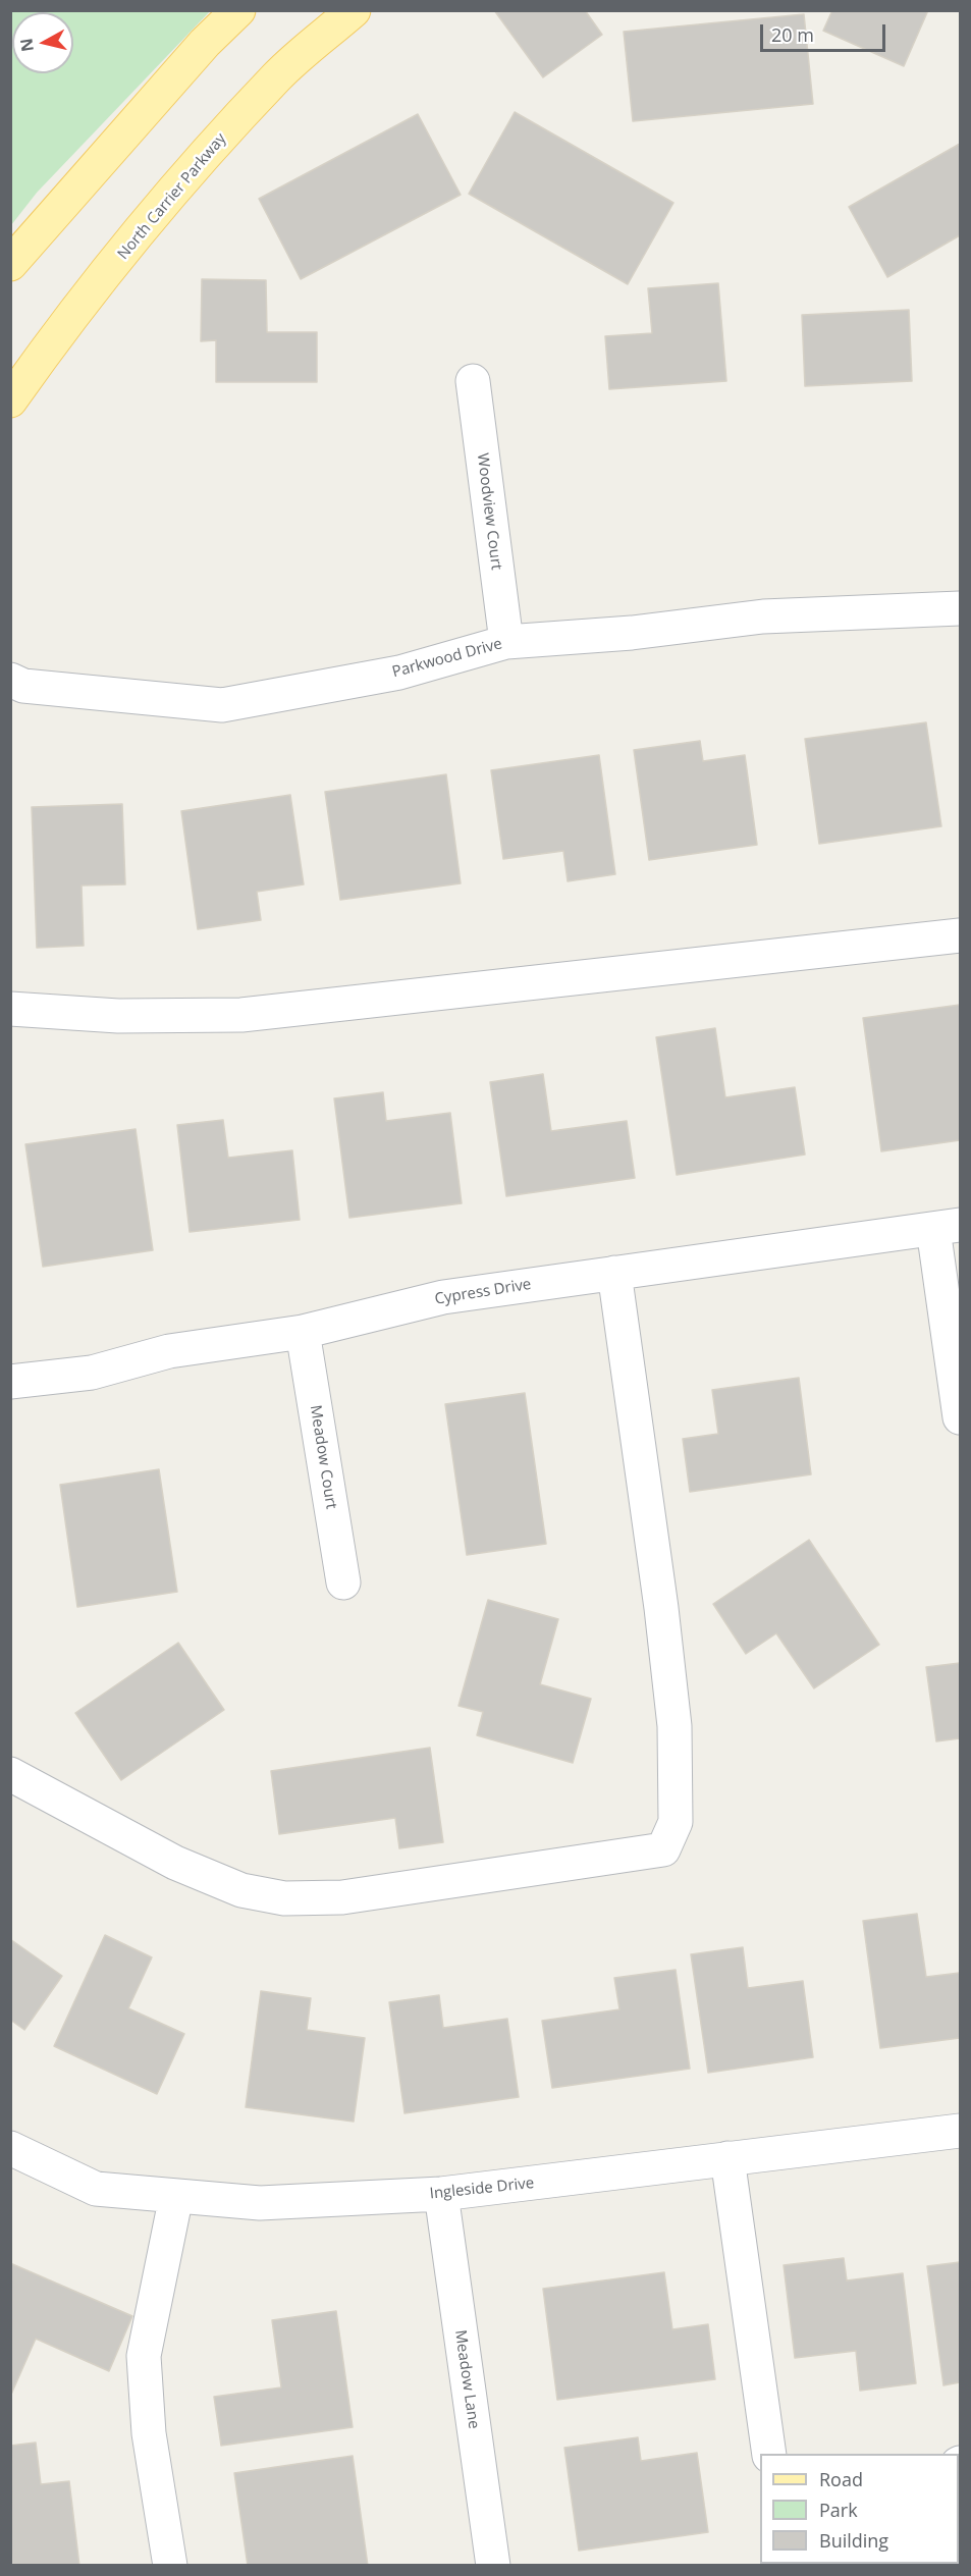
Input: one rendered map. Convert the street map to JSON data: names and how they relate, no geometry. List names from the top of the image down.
{
  "streets": {
    "main road": ["North Carrier Parkway"],
    "street": [
      "Woodview Court",
      "Parkwood Drive",
      "Cypress Drive",
      "Meadow Court",
      "Ingleside Drive",
      "Meadow Lane"
    ]
  },
  "crossings": [
    ["Woodview Court", "Parkwood Drive"],
    ["Cypress Drive", "Meadow Court"],
    ["Ingleside Drive", "Meadow Lane"]
  ],
  "legend": ["Road", "Park", "Building"],
  "scale_bar": "20 m",
  "north": "left"
}
